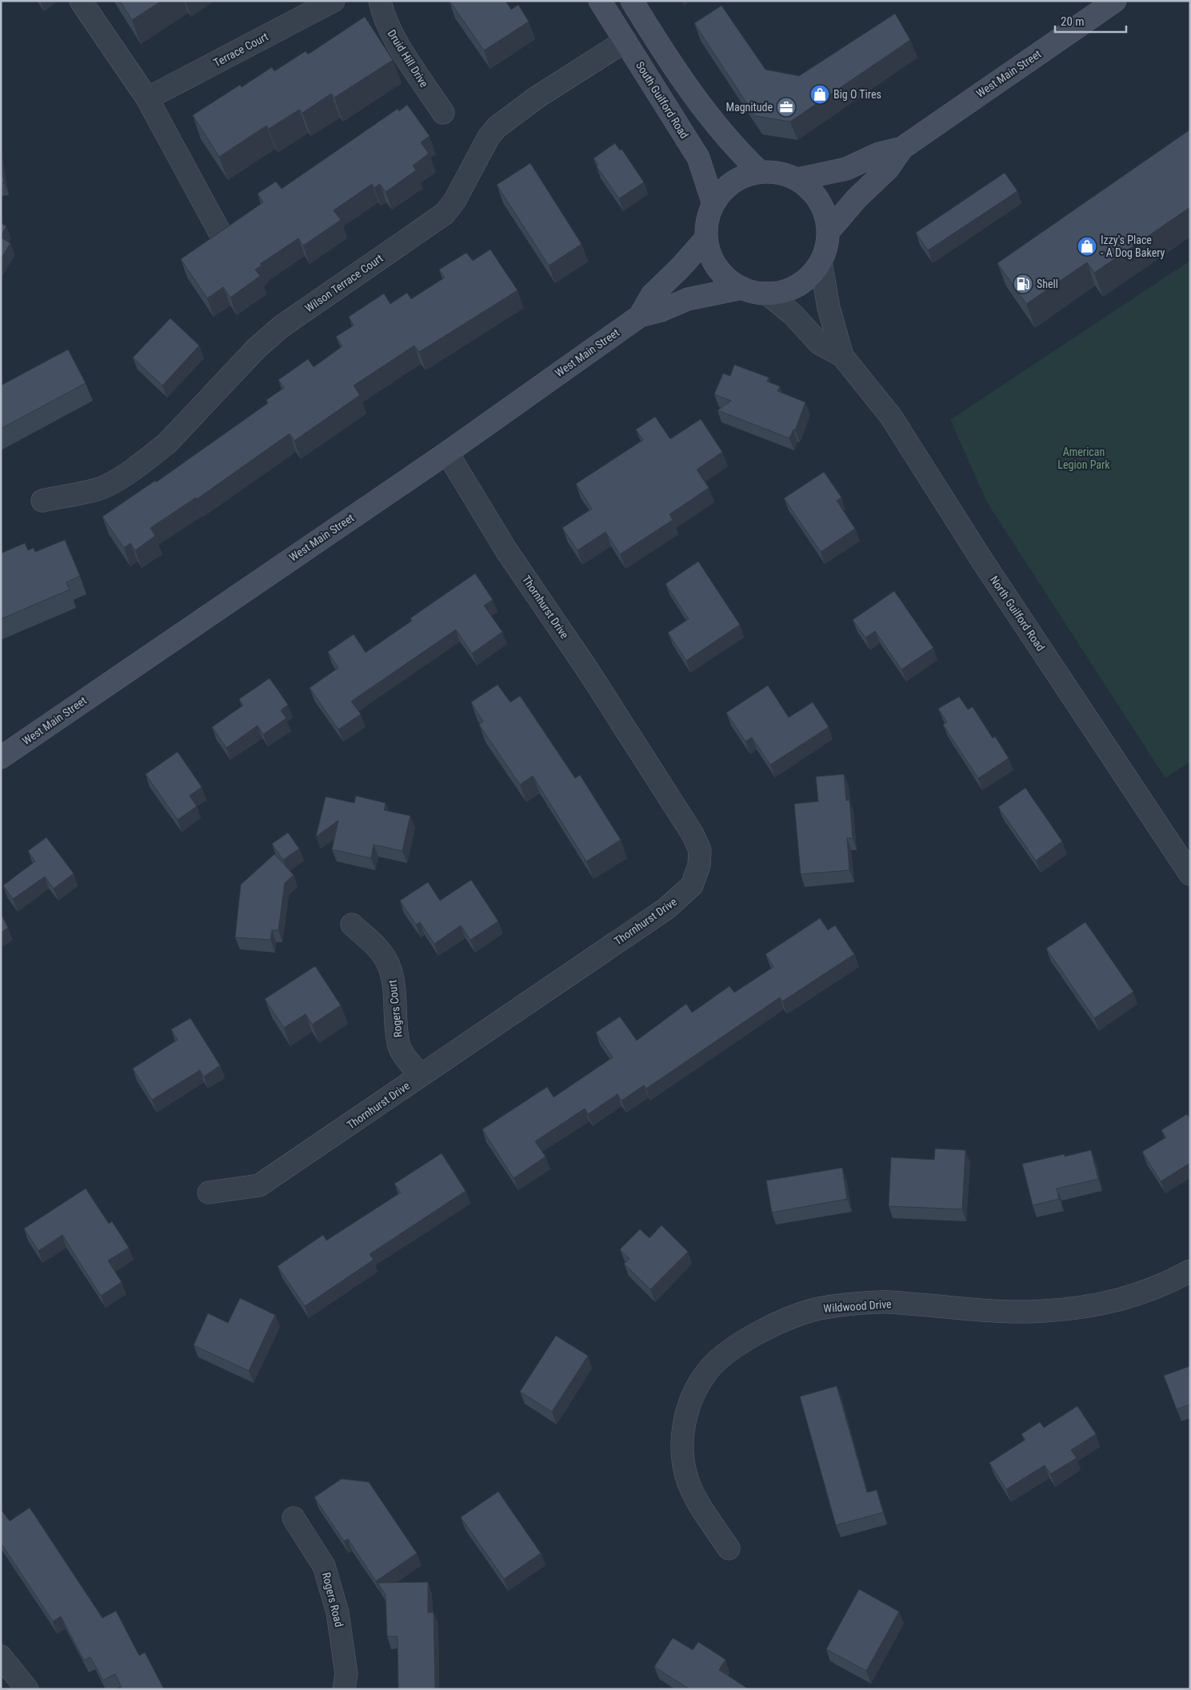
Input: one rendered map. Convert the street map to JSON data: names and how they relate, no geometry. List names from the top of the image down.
{
  "streets": {
    "main road": ["West Main Street", "South Guilford Road"],
    "street": [
      "Terrace Court",
      "Druid Hill Drive",
      "Wilson Terrace Court",
      "Thornhurst Drive",
      "North Guilford Road",
      "Rogers Court",
      "Wildwood Drive",
      "Rogers Road"
    ]
  },
  "crossings": [
    ["West Main Street", "South Guilford Road"],
    ["West Main Street", "Thornhurst Drive"],
    ["West Main Street", "North Guilford Road"],
    ["South Guilford Road", "Wilson Terrace Court"],
    ["South Guilford Road", "North Guilford Road"],
    ["Thornhurst Drive", "Rogers Court"]
  ],
  "parks": ["American Legion Park"],
  "places": {
    "shop": ["Big O Tires", "Izzy's Place - A Dog Bakery"],
    "office": ["Magnitude"],
    "fuel station": ["Shell"]
  },
  "scale_bar": "20 m"
}
